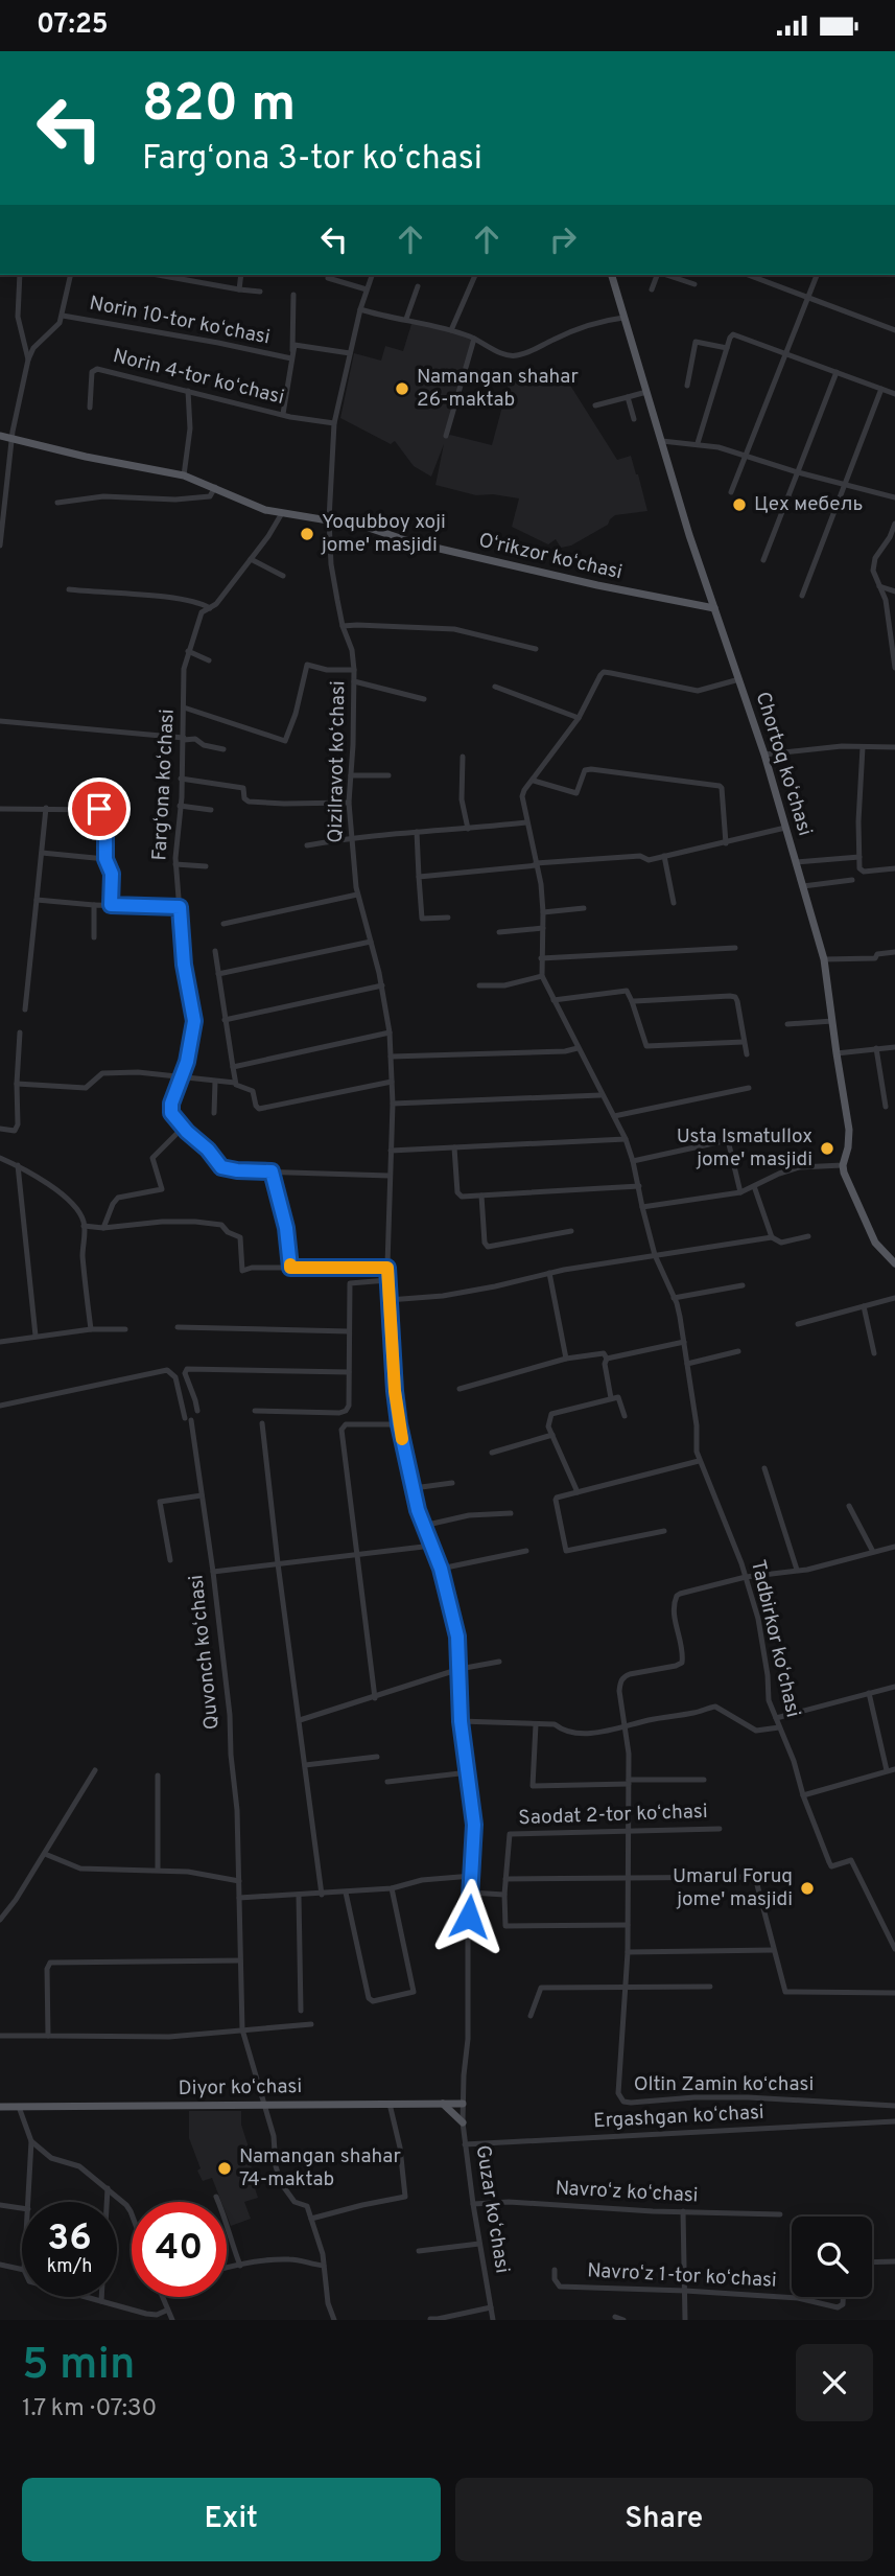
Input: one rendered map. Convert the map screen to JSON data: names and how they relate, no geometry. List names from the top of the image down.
{
  "streets": {
    "main road": ["Oʻrikzor koʻchasi", "Chortoq koʻchasi", "Diyor koʻchasi"],
    "street": [
      "Norin 10-tor koʻchasi",
      "Norin 4-tor koʻchasi",
      "Qizilravot koʻchasi",
      "Fargʻona koʻchasi",
      "Tadbirkor koʻchasi",
      "Quvonch koʻchasi",
      "Saodat 2-tor koʻchasi",
      "Oltin Zamin koʻchasi",
      "Ergashgan koʻchasi",
      "Navroʻz koʻchasi",
      "Guzar koʻchasi",
      "Navroʻz 1-tor koʻchasi"
    ]
  },
  "crossings": [
    ["Norin 4-tor koʻchasi", "Qizilravot koʻchasi"],
    ["Oʻrikzor koʻchasi", "Qizilravot koʻchasi"],
    ["Oʻrikzor koʻchasi", "Chortoq koʻchasi"],
    ["Oʻrikzor koʻchasi", "Fargʻona koʻchasi"],
    ["Qizilravot koʻchasi", "Guzar koʻchasi"],
    ["Quvonch koʻchasi", "Diyor koʻchasi"],
    ["Diyor koʻchasi", "Guzar koʻchasi"],
    ["Ergashgan koʻchasi", "Guzar koʻchasi"],
    ["Navroʻz koʻchasi", "Guzar koʻchasi"]
  ],
  "places": [
    "Namangan shahar 26-maktab",
    "Цех мебель",
    "Yoqubboy xoji jome' masjidi",
    "Usta Ismatullox jome' masjidi",
    "Umarul Foruq jome' masjidi",
    "Namangan shahar 74-maktab"
  ],
  "page": {
    "status": "07:25",
    "turn": ["820 m", "Fargʻona 3-tor koʻchasi"],
    "speed": "36 km/h",
    "limit": "40",
    "heading": ["5 min", "1.7 km · 07:30"],
    "buttons": ["Exit", "Share"]
  }
}
